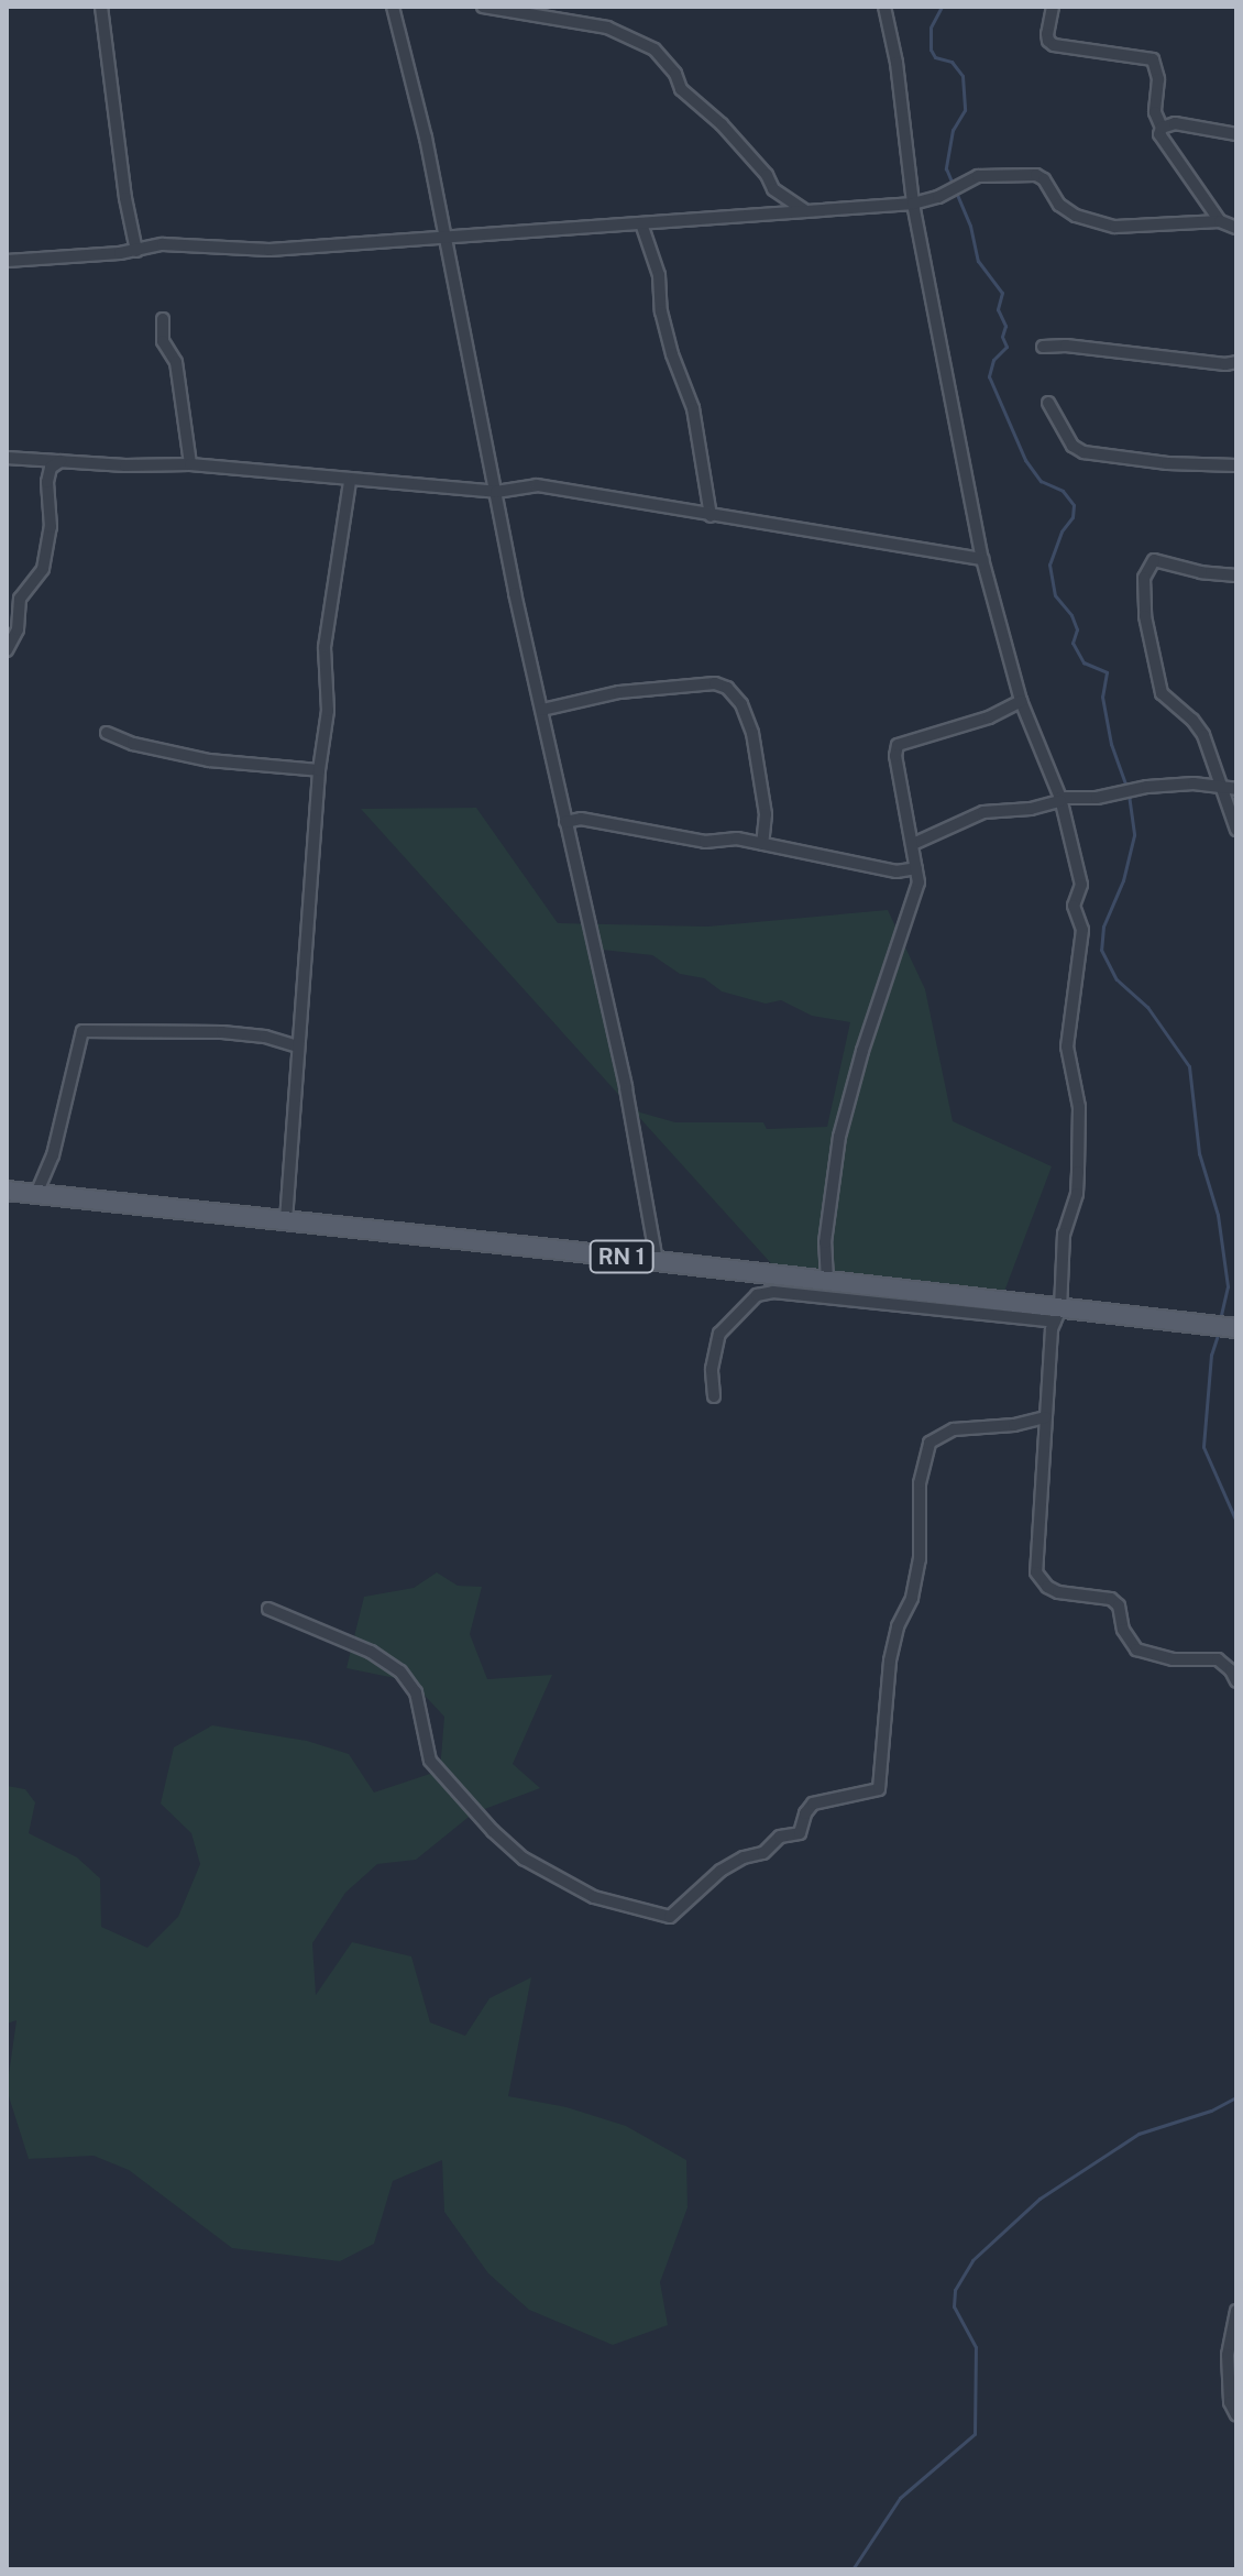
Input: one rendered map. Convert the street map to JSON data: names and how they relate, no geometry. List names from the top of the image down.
{
  "streets": {
    "main road": ["RN 1"]
  }
}
